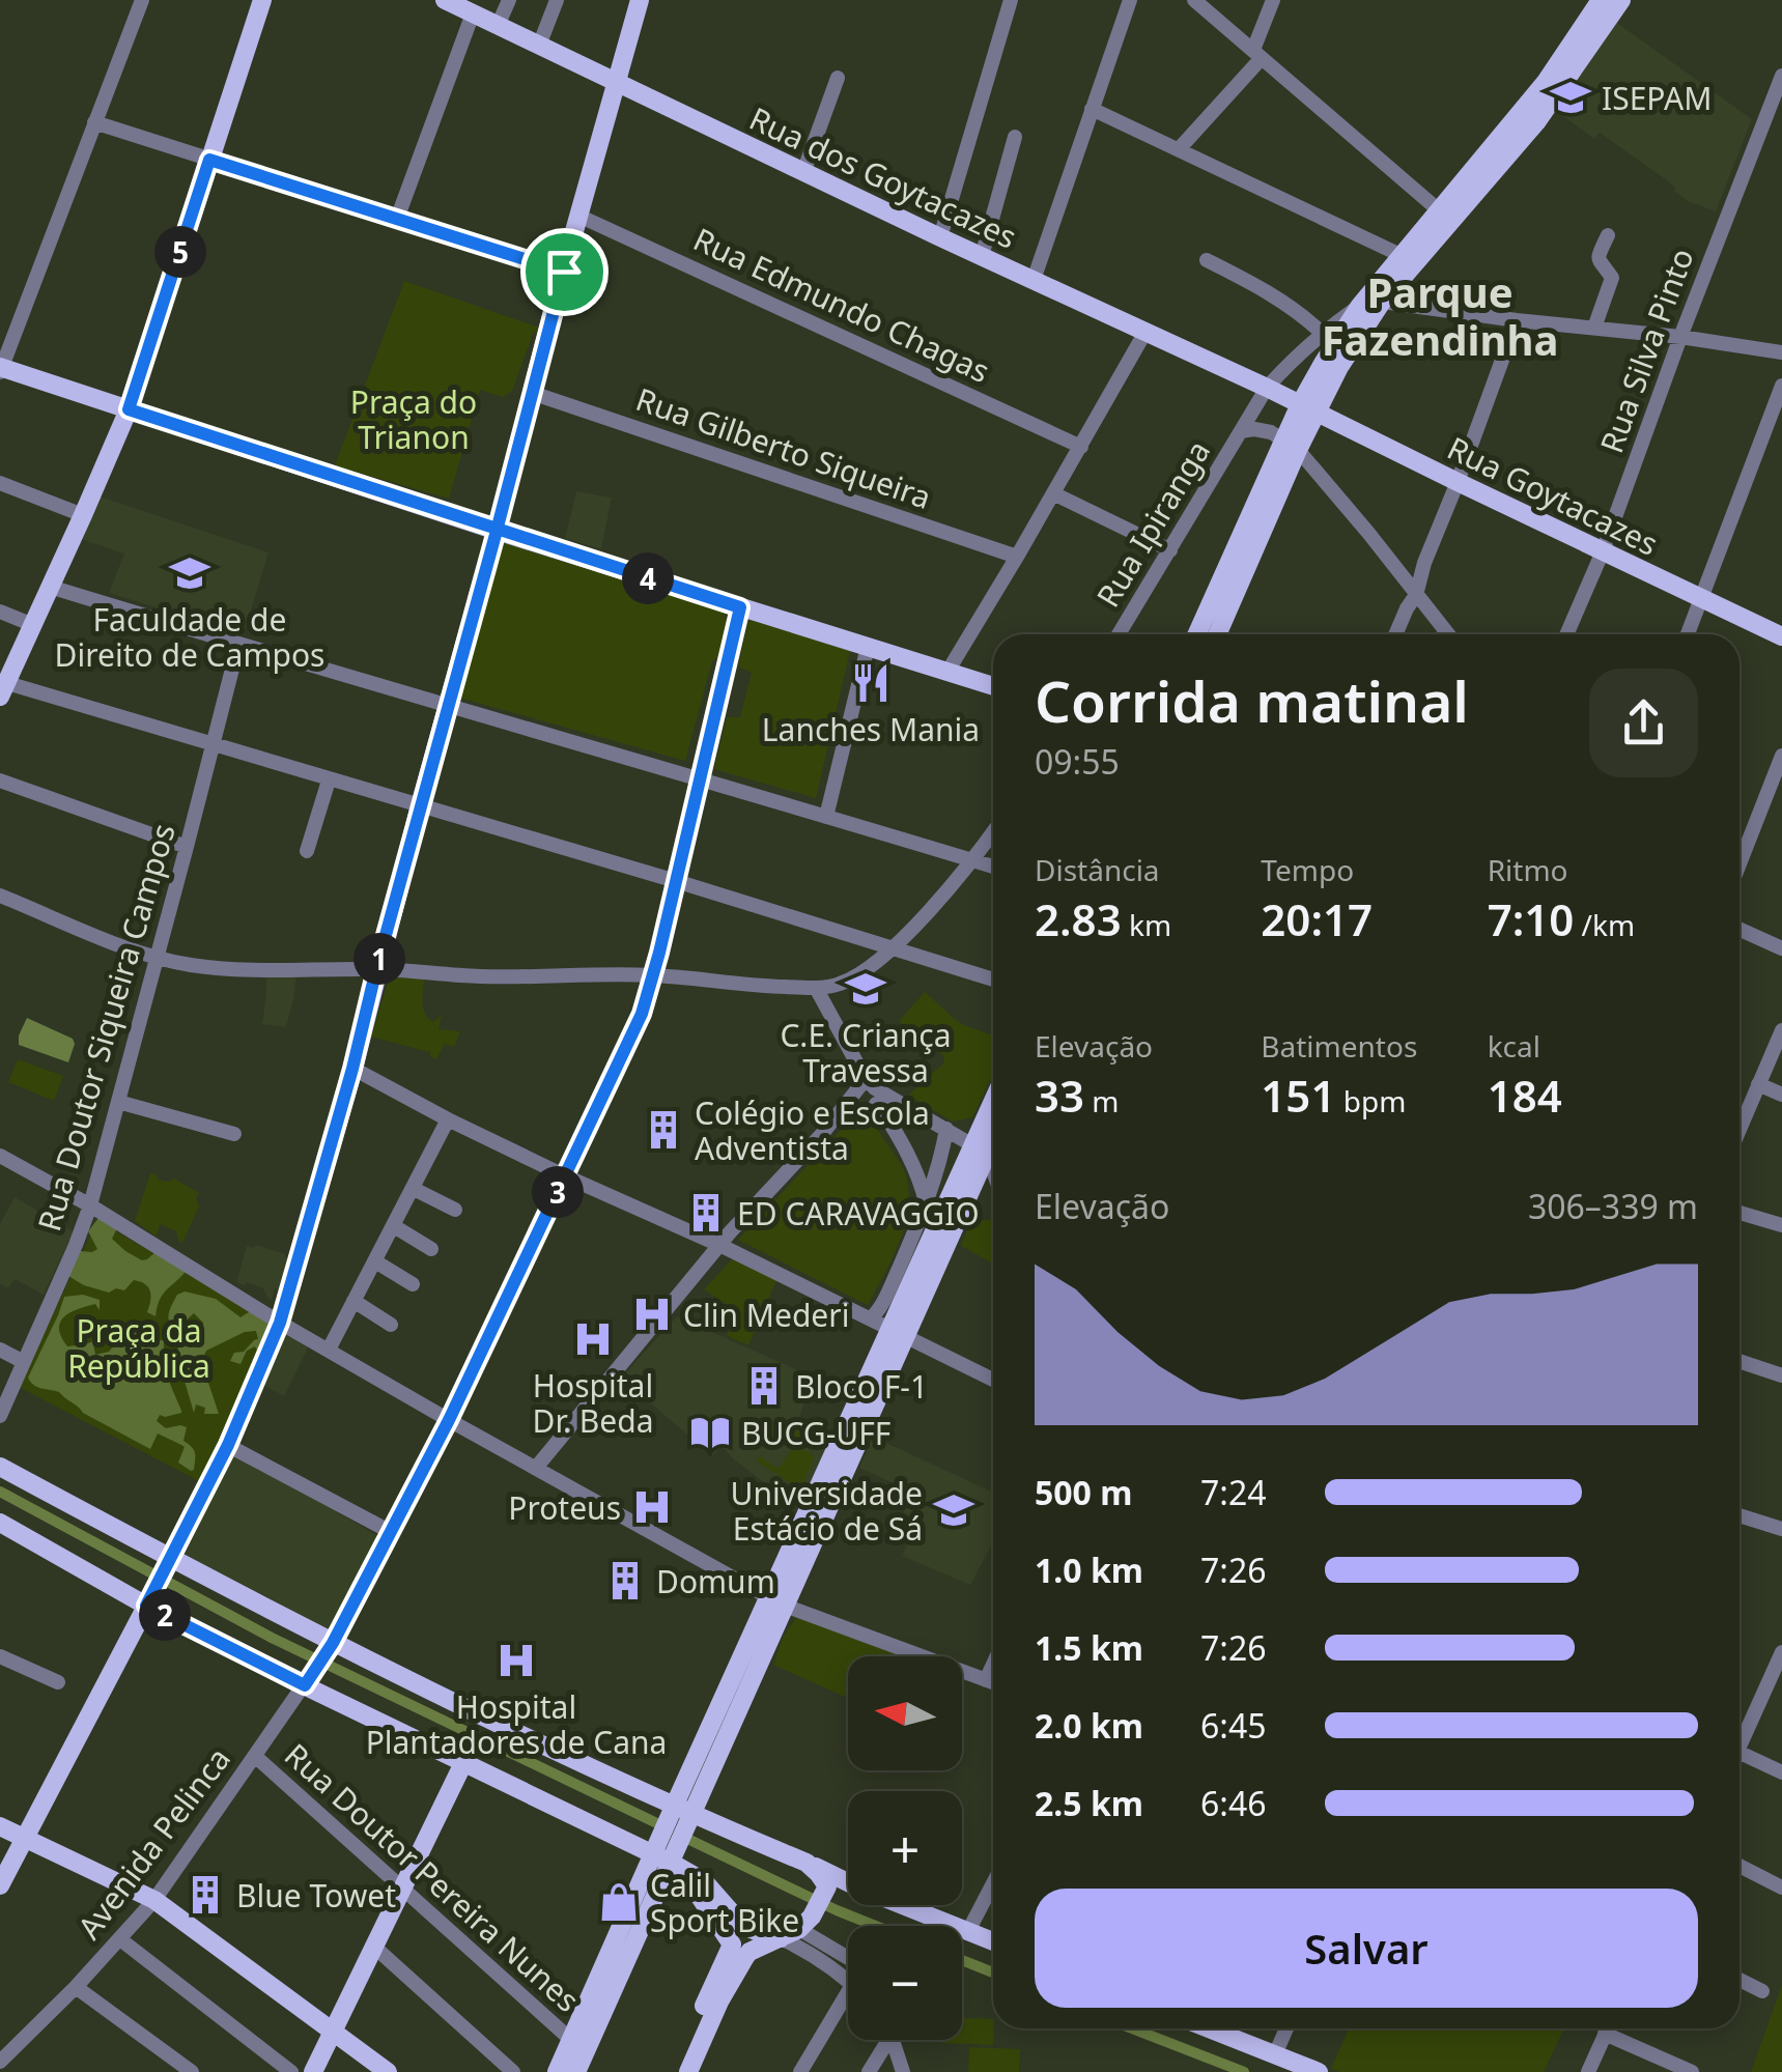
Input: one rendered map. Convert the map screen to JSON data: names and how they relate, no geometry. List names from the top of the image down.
{
  "streets": {
    "main road": ["Rua dos Goytacazes", "Rua Goytacazes"],
    "street": [
      "Rua Edmundo Chagas",
      "Rua Silva Pinto",
      "Rua Gilberto Siqueira",
      "Rua Ipiranga",
      "Rua Doutor Siqueira Campos",
      "Avenida Pelinca",
      "Rua Doutor Pereira Nunes"
    ]
  },
  "crossings": [
    ["Rua dos Goytacazes", "Rua Goytacazes"],
    ["Rua dos Goytacazes", "Rua Ipiranga"],
    ["Rua Silva Pinto", "Rua Goytacazes"],
    ["Avenida Pelinca", "Rua Doutor Pereira Nunes"]
  ],
  "districts": ["Parque Fazendinha"],
  "parks": ["Praça do Trianon", "Praça da República"],
  "places": {
    "school or university": [
      "ISEPAM",
      "Faculdade de Direito de Campos",
      "C.E. Criança Travessa",
      "Universidade Estácio de Sá"
    ],
    "restaurant": ["Lanches Mania"],
    "building": [
      "Colégio e Escola Adventista",
      "ED CARAVAGGIO",
      "Bloco F-1",
      "Domum",
      "Blue Towet"
    ],
    "hospital": [
      "Clin Mederi",
      "Hospital Dr. Beda",
      "Proteus",
      "Hospital Plantadores de Cana"
    ],
    "library": ["BUCG-UFF"],
    "shop": ["Calil Sport Bike"]
  },
  "north": "left",
  "page": {
    "pins": [
      "5",
      "4",
      "1",
      "3",
      "2"
    ],
    "heading": ["Corrida matinal", "09:55"],
    "stats": [
      ["Distância", "2.83 km"],
      ["Tempo", "20:17"],
      ["Ritmo", "7:10 /km"],
      ["Elevação", "33 m"],
      ["Batimentos", "151 bpm"],
      ["kcal", "184"]
    ],
    "chart": ["Elevação", "306–339 m"],
    "list": [
      {
        "name": "500 m",
        "note": "7:24"
      },
      {
        "name": "1.0 km",
        "note": "7:26"
      },
      {
        "name": "1.5 km",
        "note": "7:26"
      },
      {
        "name": "2.0 km",
        "note": "6:45"
      },
      {
        "name": "2.5 km",
        "note": "6:46"
      }
    ],
    "map_buttons": ["+", "−"],
    "buttons": "Salvar"
  }
}
